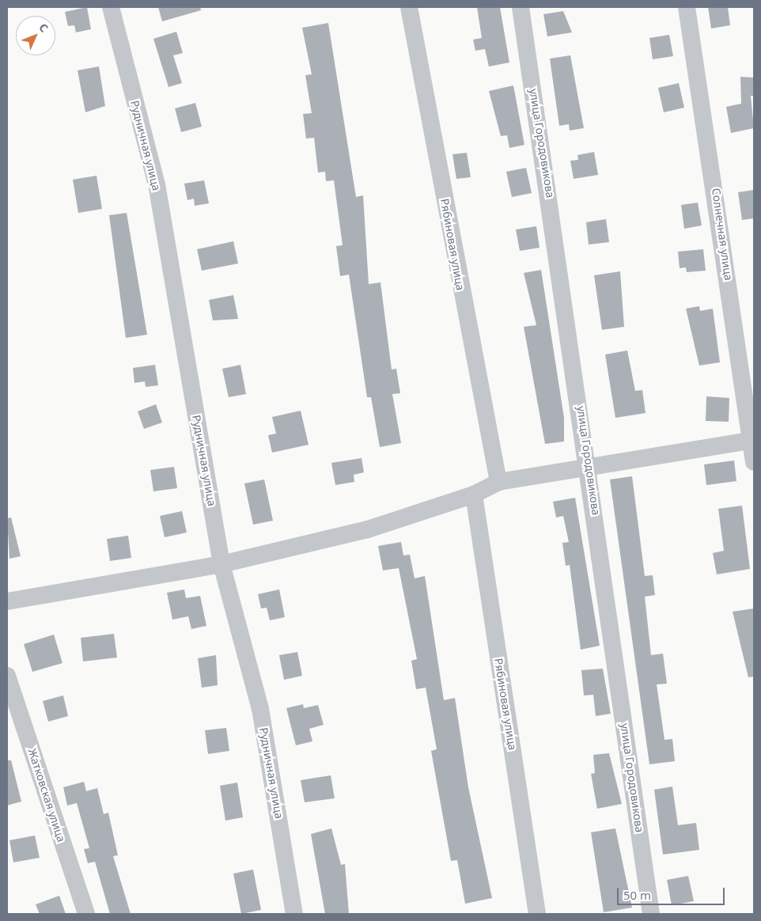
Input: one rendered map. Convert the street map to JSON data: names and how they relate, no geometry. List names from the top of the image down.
{
  "streets": {
    "street": [
      "улица Городовикова",
      "Рудничная улица",
      "Солнечная улица",
      "Рябиновая улица",
      "Жатковская улица"
    ]
  },
  "scale_bar": "50 m",
  "north": "top right"
}
